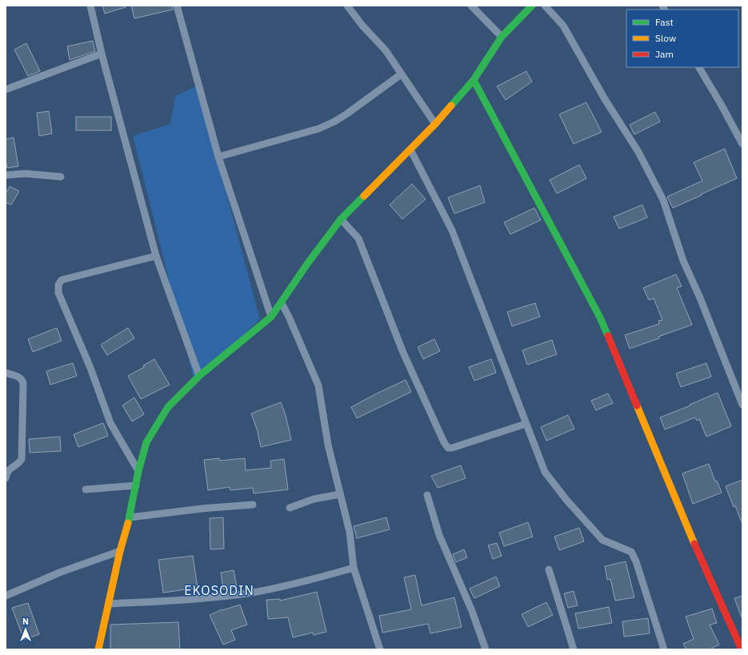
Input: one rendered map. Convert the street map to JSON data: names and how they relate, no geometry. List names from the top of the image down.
{
  "districts": ["EKOSODIN"],
  "legend": ["Fast", "Slow", "Jam"],
  "north": "top"
}
